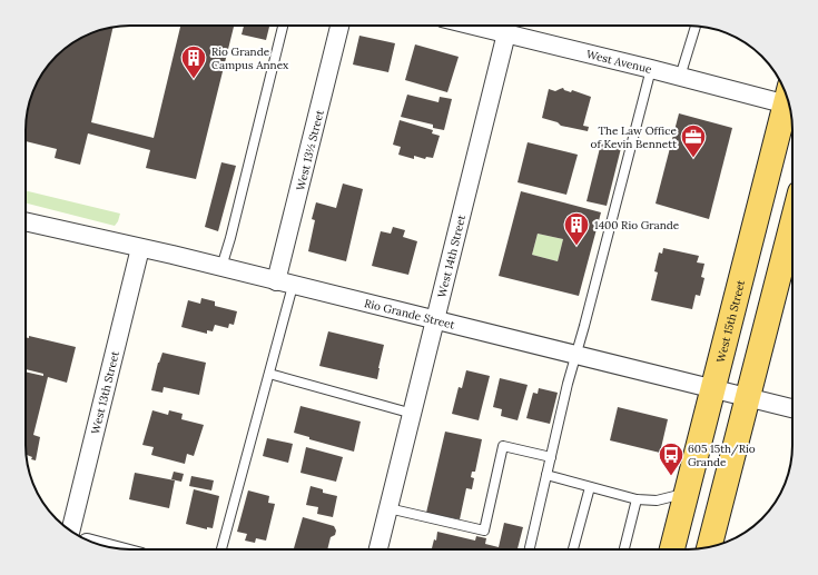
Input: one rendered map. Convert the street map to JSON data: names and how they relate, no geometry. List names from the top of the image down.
{
  "streets": {
    "main road": ["West 15th Street"],
    "street": [
      "West Avenue",
      "West 13½ Street",
      "West 14th Street",
      "Rio Grande Street",
      "West 13th Street"
    ]
  },
  "crossings": [
    ["West Avenue", "West 14th Street"],
    ["West 13½ Street", "Rio Grande Street"],
    ["West 14th Street", "Rio Grande Street"],
    ["Rio Grande Street", "West 15th Street"],
    ["Rio Grande Street", "West 13th Street"]
  ],
  "places": {
    "building": ["Rio Grande Campus Annex", "1400 Rio Grande"],
    "office": ["The Law Office of Kevin Bennett"],
    "bus stop": ["605 15th/Rio Grande"]
  }
}
